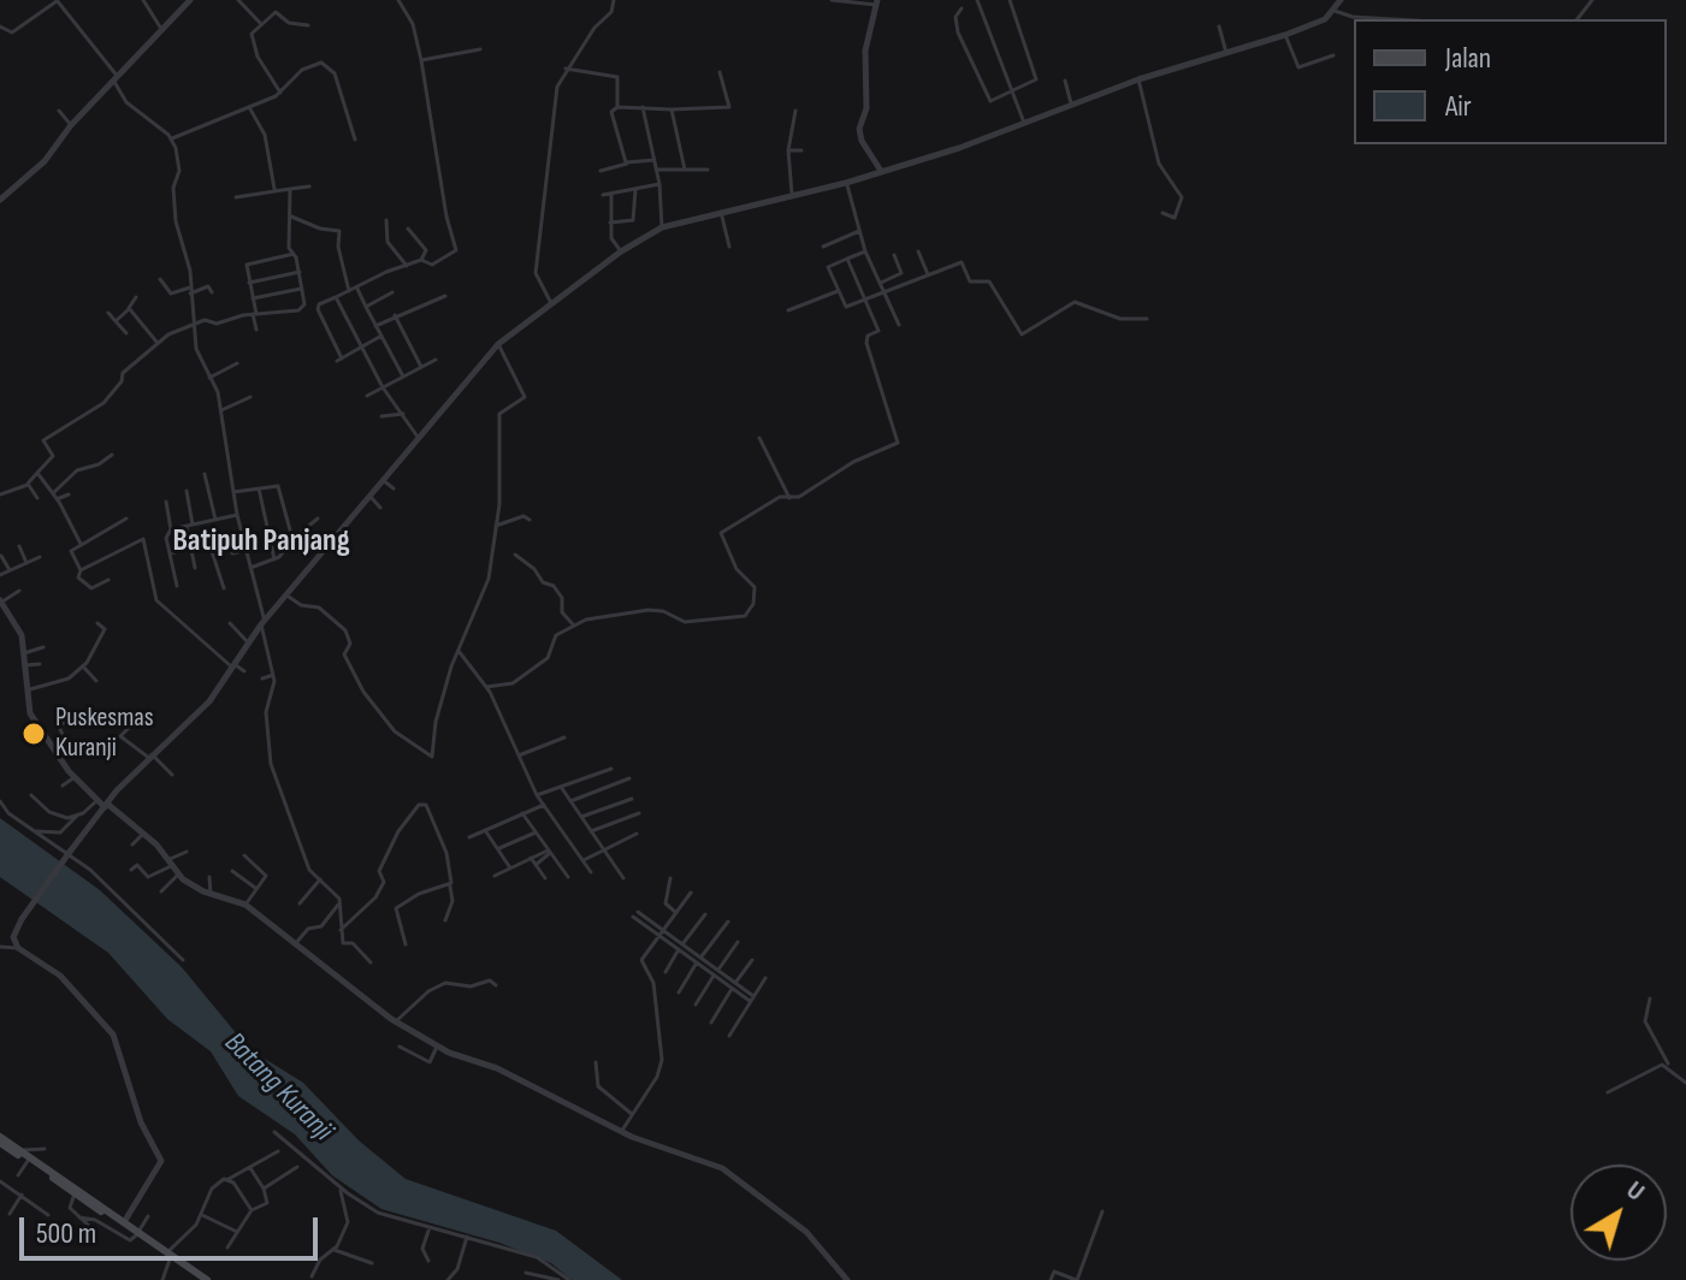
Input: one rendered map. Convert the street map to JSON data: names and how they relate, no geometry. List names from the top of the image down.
{
  "districts": ["Batipuh Panjang"],
  "water": ["Batang Kuranji"],
  "places": ["Puskesmas Kuranji"],
  "legend": ["Jalan", "Air"],
  "scale_bar": "500 m",
  "north": "top right"
}
